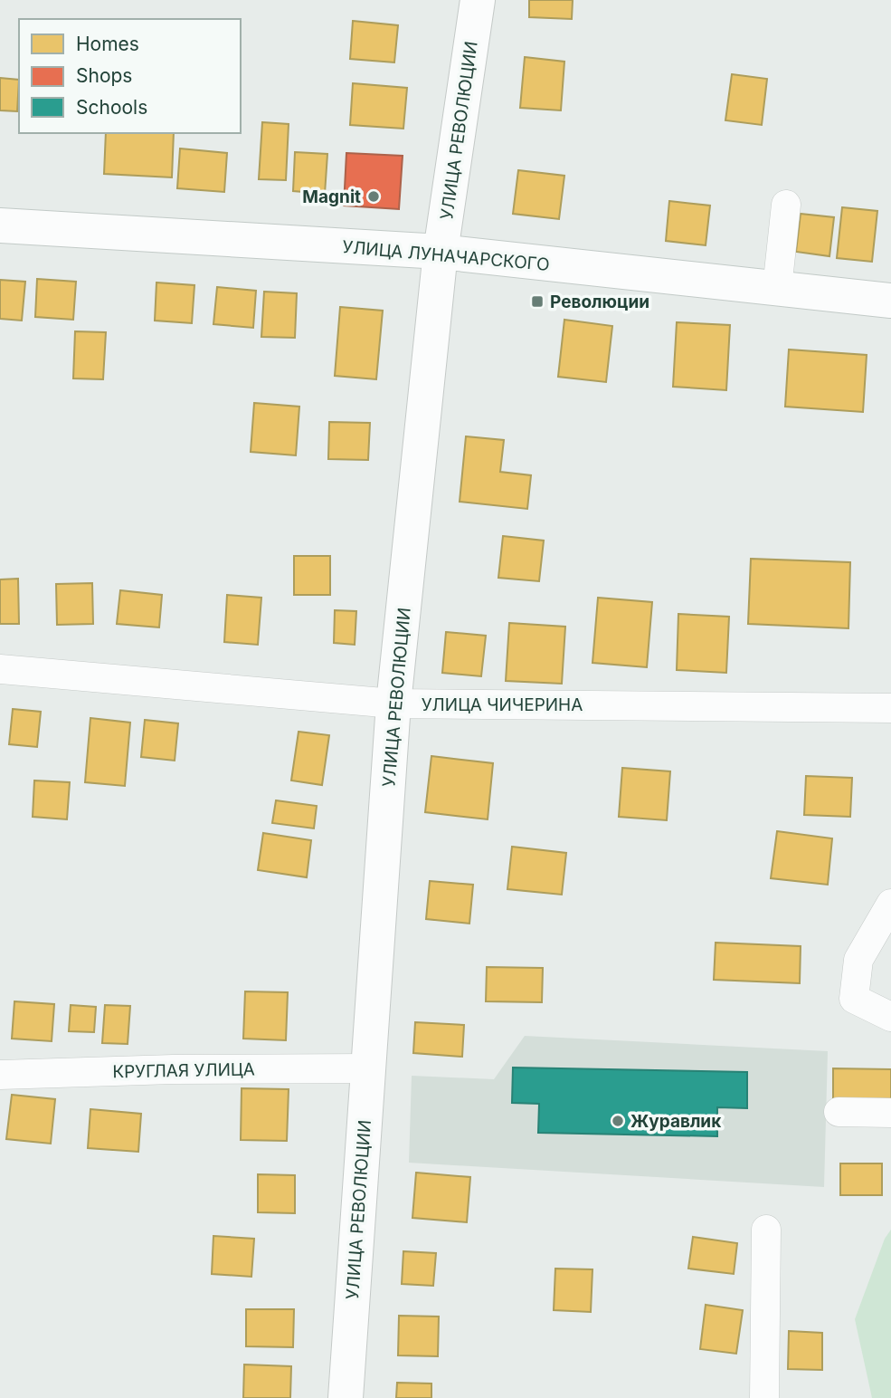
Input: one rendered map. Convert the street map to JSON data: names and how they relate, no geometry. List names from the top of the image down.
{
  "streets": {
    "street": [
      "УЛИЦА РЕВОЛЮЦИИ",
      "УЛИЦА ЛУНАЧАРСКОГО",
      "УЛИЦА ЧИЧЕРИНА",
      "КРУГЛАЯ УЛИЦА"
    ]
  },
  "crossings": [
    ["УЛИЦА РЕВОЛЮЦИИ", "УЛИЦА ЛУНАЧАРСКОГО"],
    ["УЛИЦА РЕВОЛЮЦИИ", "УЛИЦА ЧИЧЕРИНА"],
    ["УЛИЦА РЕВОЛЮЦИИ", "КРУГЛАЯ УЛИЦА"]
  ],
  "places": {
    "other": ["Magnit", "Журавлик"],
    "transit": ["Революции"]
  },
  "legend": ["Homes", "Shops", "Schools"]
}
